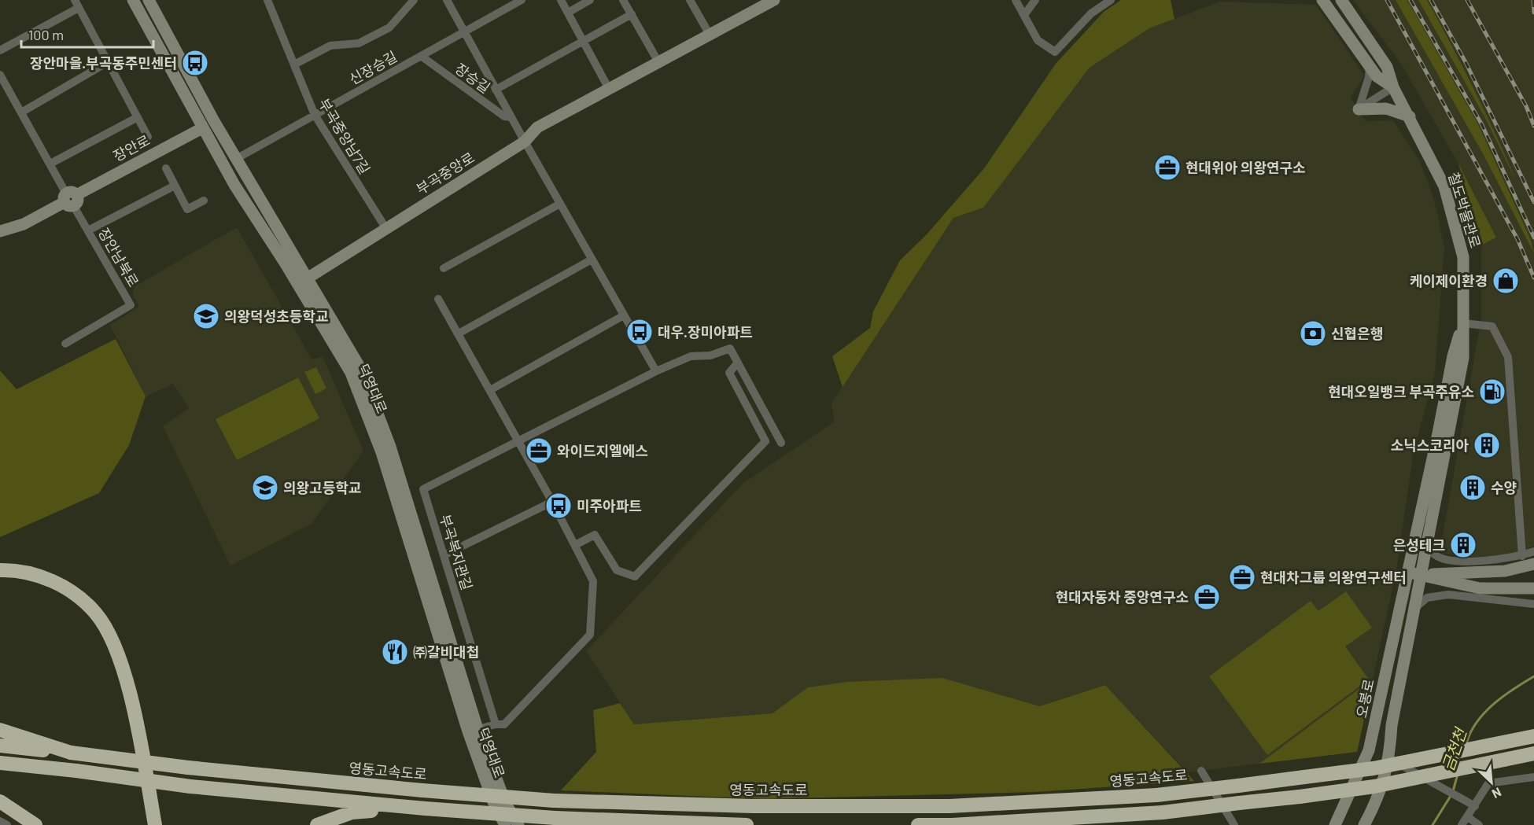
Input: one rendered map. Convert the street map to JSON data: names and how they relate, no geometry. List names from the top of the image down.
{
  "streets": {
    "highway": ["영동고속도로"],
    "street": [
      "신장승길",
      "장승길",
      "부곡중앙남7길",
      "장안로",
      "부곡중앙로",
      "철도박물관로",
      "장안남북로",
      "덕영대로",
      "부곡복지관길",
      "오봉로"
    ]
  },
  "crossings": [
    ["신장승길", "장승길"],
    ["신장승길", "부곡중앙남7길"],
    ["신장승길", "덕영대로"],
    ["장승길", "부곡중앙로"],
    ["부곡중앙남7길", "부곡중앙로"],
    ["장안로", "장안남북로"],
    ["장안로", "덕영대로"],
    ["부곡중앙로", "덕영대로"],
    ["철도박물관로", "오봉로"]
  ],
  "water": ["금천천"],
  "places": {
    "bus stop": ["장안마을.부곡동주민센터", "대우.장미아파트", "미주아파트"],
    "office": [
      "현대위아 의왕연구소",
      "와이드지엘에스",
      "현대차그룹 의왕연구센터",
      "현대자동차 중앙연구소"
    ],
    "shop": ["케이제이환경"],
    "school or university": ["의왕덕성초등학교", "의왕고등학교"],
    "bank": ["신협은행"],
    "fuel station": ["현대오일뱅크 부곡주유소"],
    "building": ["소닉스코리아", "수양", "은성테크"],
    "restaurant": ["㈜갈비대첩"]
  },
  "scale_bar": "100 m",
  "north": "bottom right"
}
